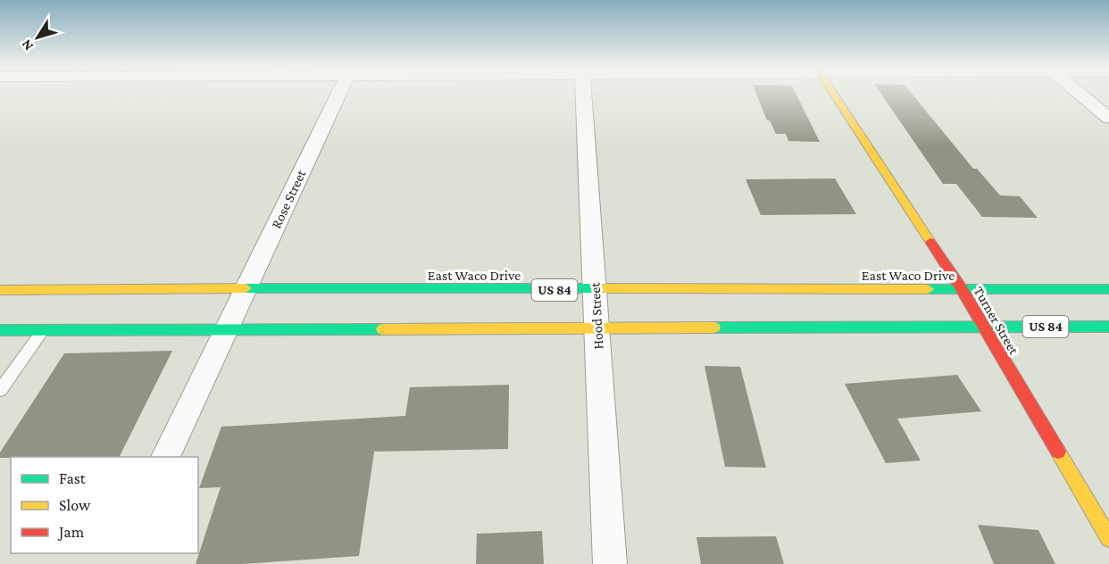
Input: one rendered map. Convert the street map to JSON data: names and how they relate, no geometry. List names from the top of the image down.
{
  "streets": {
    "main road": ["East Waco Drive", "US 84", "Turner Street"],
    "street": ["Rose Street", "Hood Street"]
  },
  "crossings": [
    ["Rose Street", "East Waco Drive"],
    ["Rose Street", "US 84"],
    ["East Waco Drive", "Hood Street"],
    ["East Waco Drive", "Turner Street"],
    ["US 84", "Hood Street"],
    ["US 84", "Turner Street"]
  ],
  "legend": ["Fast", "Slow", "Jam"],
  "north": "bottom left"
}
